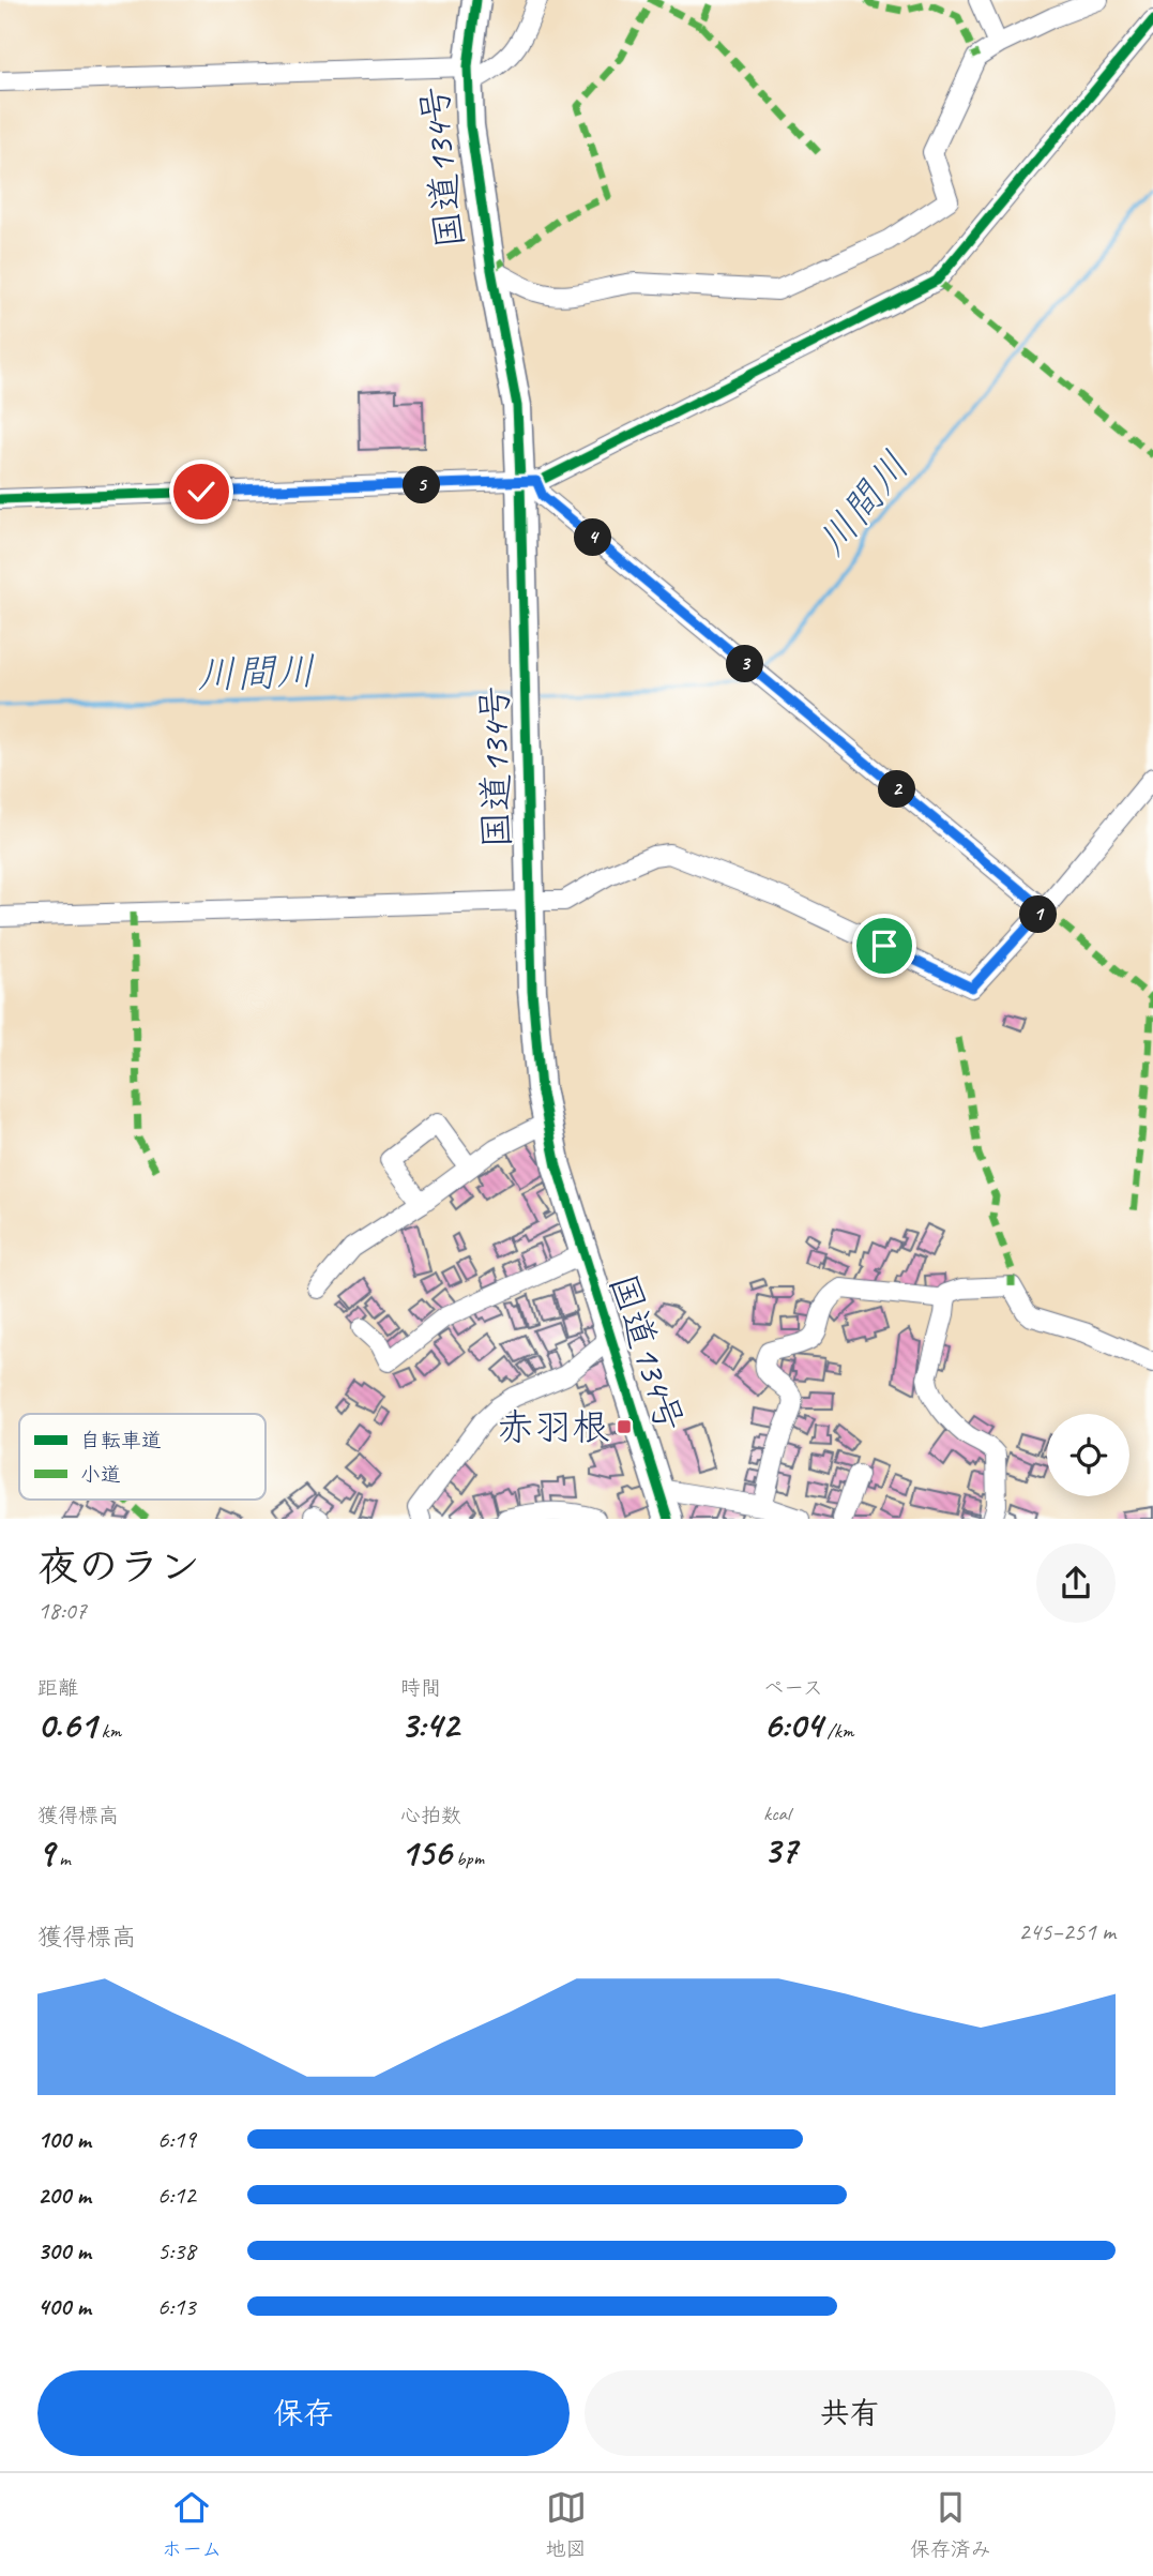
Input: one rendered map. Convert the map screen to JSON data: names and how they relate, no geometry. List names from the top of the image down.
{
  "streets": {
    "highway": ["国道134号"]
  },
  "water": ["川間川"],
  "places": {
    "transit": ["赤羽根"]
  },
  "legend": ["自転車道", "小道"],
  "page": {
    "pins": [
      "5",
      "4",
      "3",
      "2",
      "1"
    ],
    "heading": ["夜のラン", "18:07"],
    "stats": [
      ["距離", "0.61 km"],
      ["時間", "3:42"],
      ["ペース", "6:04 /km"],
      ["獲得標高", "9 m"],
      ["心拍数", "156 bpm"],
      ["kcal", "37"]
    ],
    "chart": ["獲得標高", "245–251 m"],
    "list": [
      {
        "name": "100 m",
        "note": "6:19"
      },
      {
        "name": "200 m",
        "note": "6:12"
      },
      {
        "name": "300 m",
        "note": "5:38"
      },
      {
        "name": "400 m",
        "note": "6:13"
      }
    ],
    "buttons": ["保存", "共有"],
    "tabs": ["ホーム", "地図", "保存済み"]
  }
}
